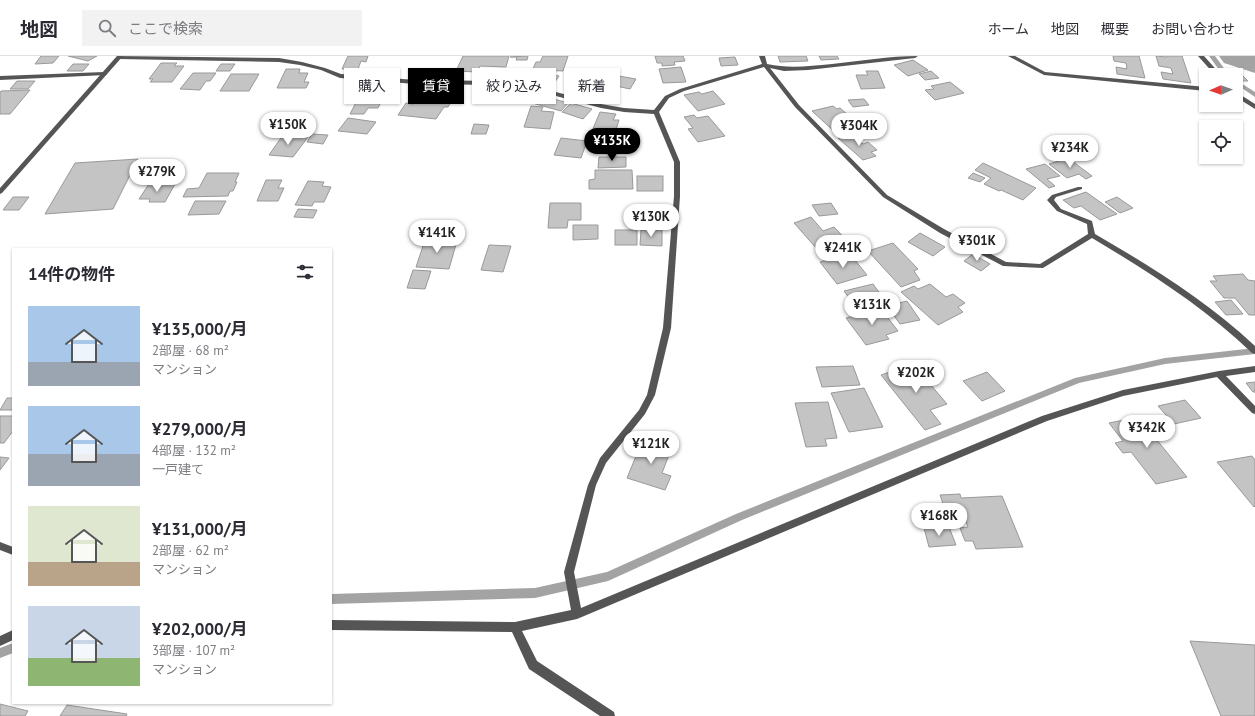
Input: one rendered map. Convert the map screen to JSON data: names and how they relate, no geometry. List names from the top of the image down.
{
  "north": "left",
  "page": {
    "header": "地図",
    "search": "ここで検索",
    "nav": [
      "ホーム",
      "地図",
      "概要",
      "お問い合わせ"
    ],
    "chip": [
      "購入",
      "賃貸",
      "絞り込み",
      "新着"
    ],
    "price": [
      "¥150K",
      "¥304K",
      "¥135K",
      "¥234K",
      "¥279K",
      "¥130K",
      "¥141K",
      "¥301K",
      "¥241K",
      "¥131K",
      "¥202K",
      "¥342K",
      "¥121K",
      "¥168K"
    ],
    "heading": "14件の物件",
    "list": [
      {
        "name": "¥135,000/月",
        "note": "2部屋 · 68 m² · マンション"
      },
      {
        "name": "¥279,000/月",
        "note": "4部屋 · 132 m² · 一戸建て"
      },
      {
        "name": "¥131,000/月",
        "note": "2部屋 · 62 m² · マンション"
      },
      {
        "name": "¥202,000/月",
        "note": "3部屋 · 107 m² · マンション"
      }
    ]
  }
}
